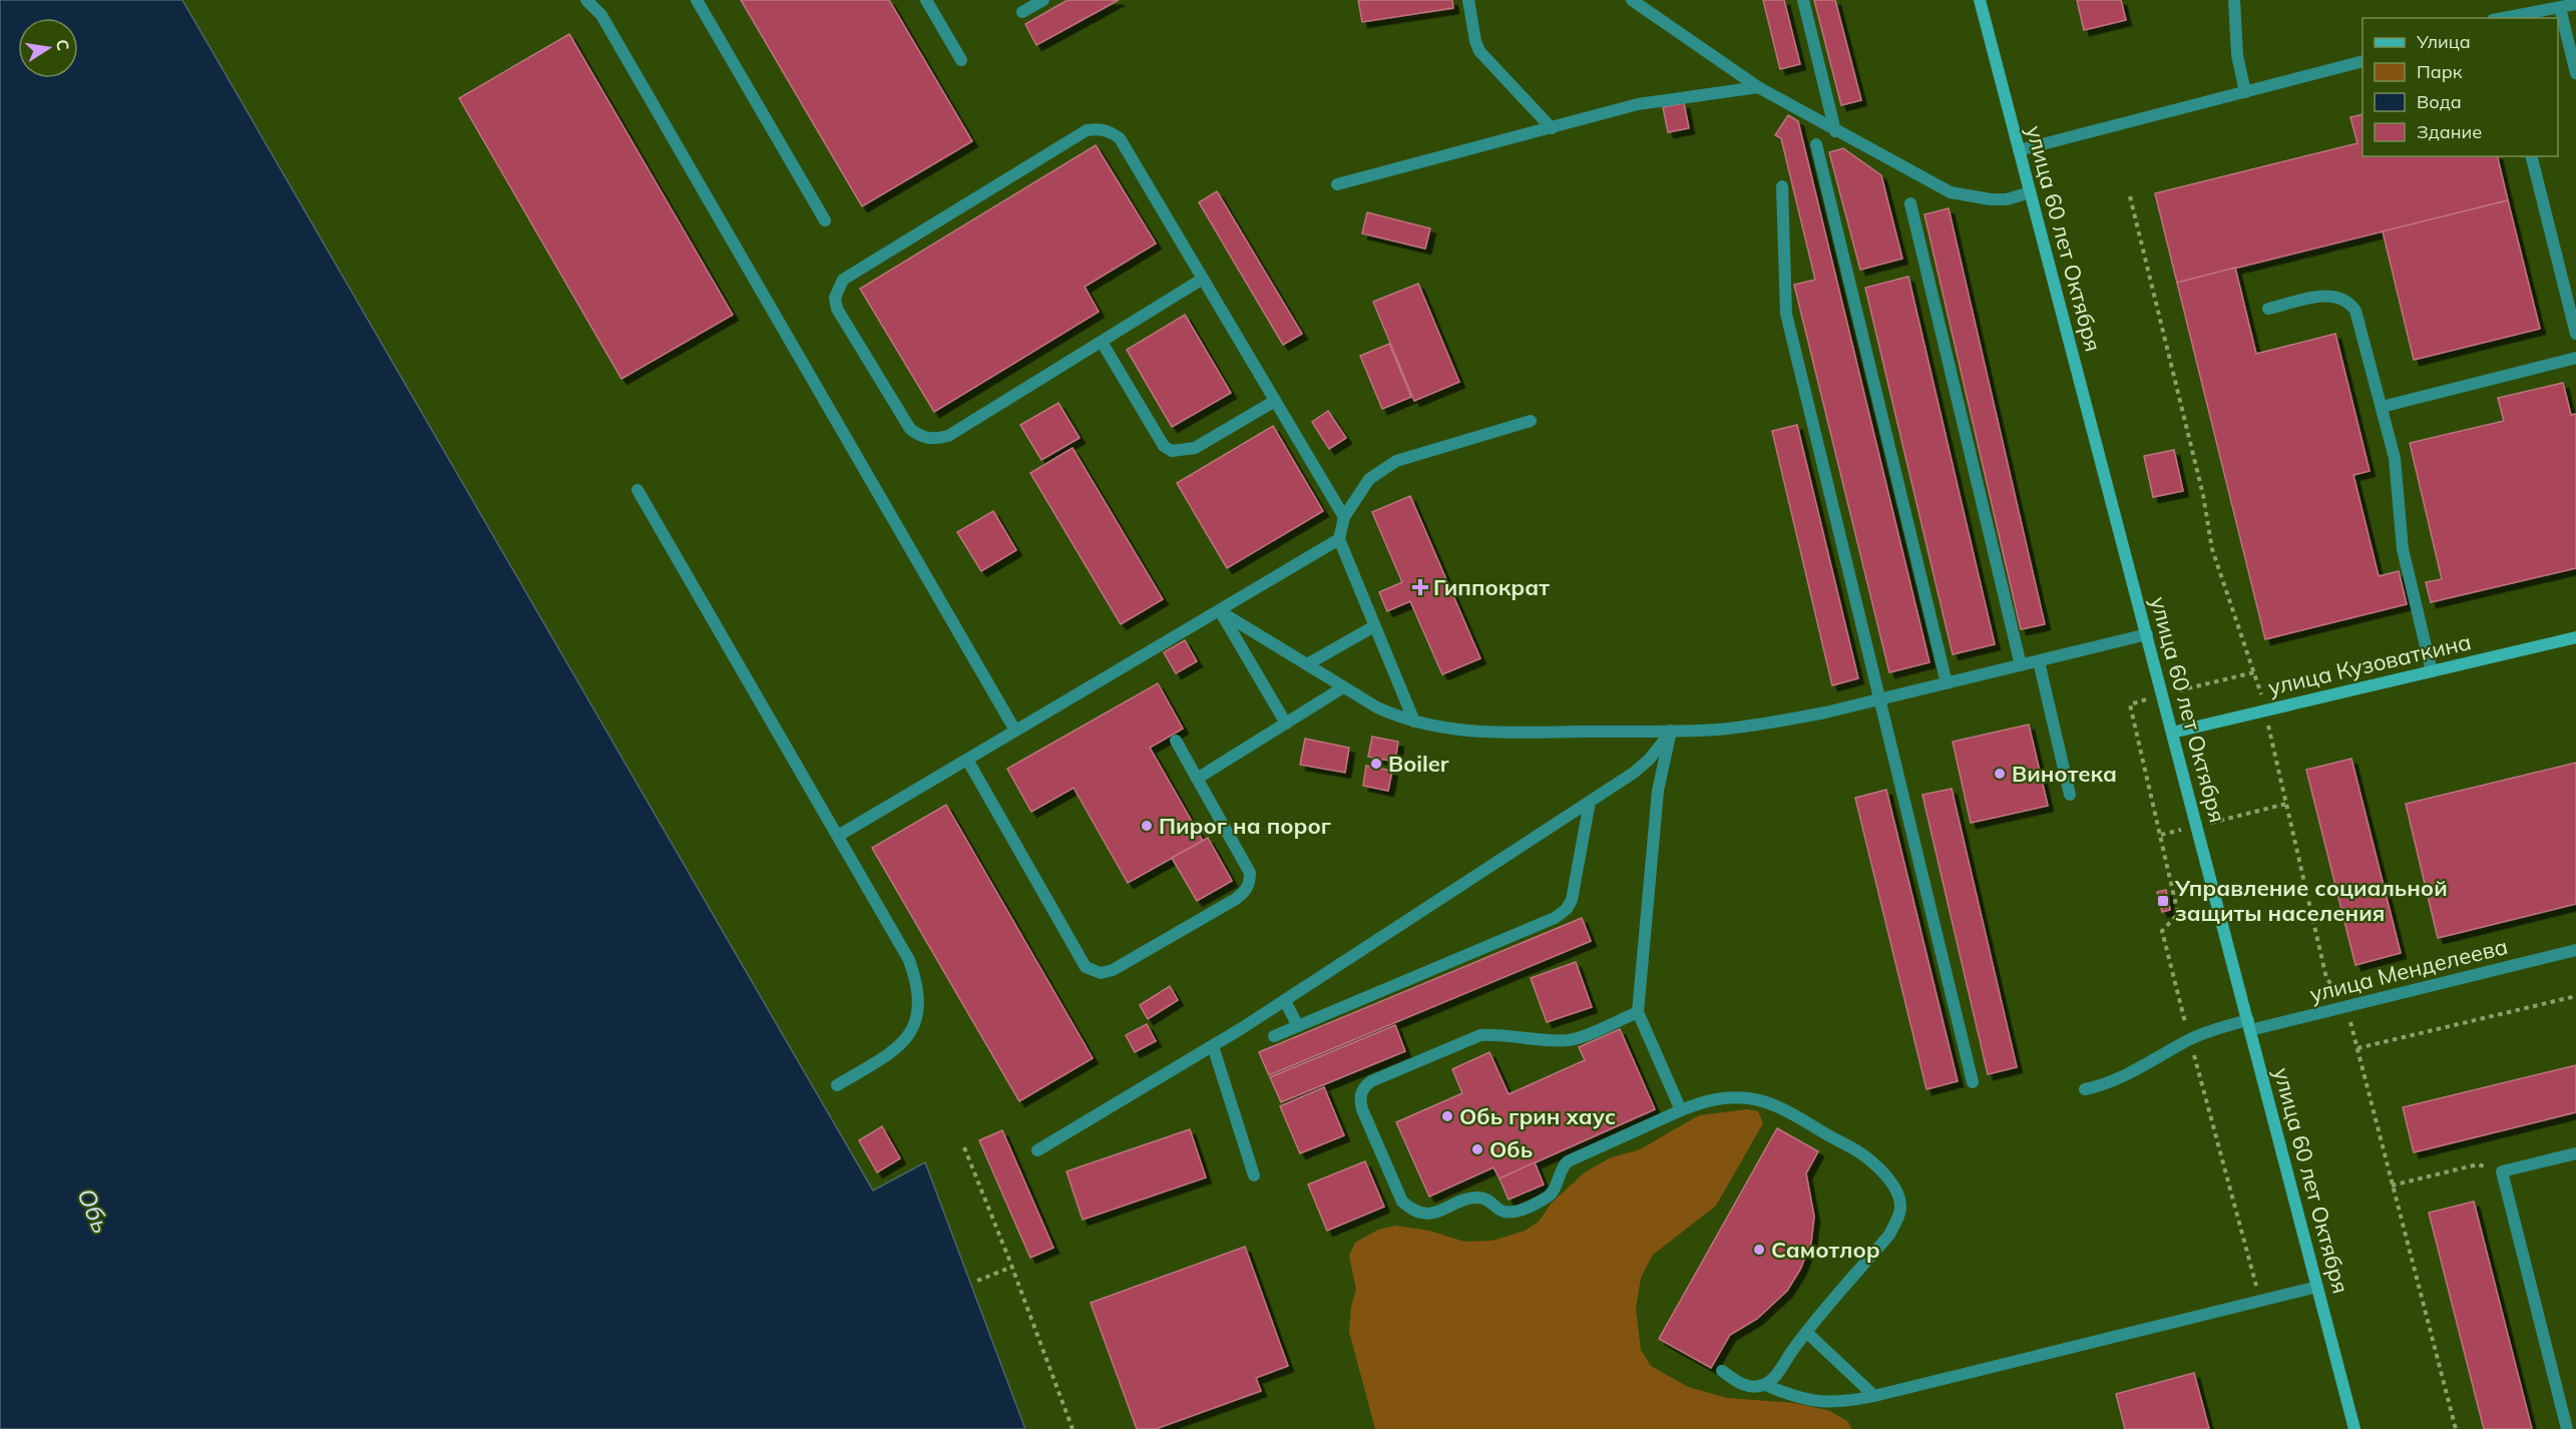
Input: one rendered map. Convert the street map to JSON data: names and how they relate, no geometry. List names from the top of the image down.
{
  "streets": {
    "main road": ["улица 60 лет Октября", "улица Кузоваткина"],
    "street": ["улица Менделеева"]
  },
  "crossings": [
    ["улица 60 лет Октября", "улица Кузоваткина"],
    ["улица 60 лет Октября", "улица Менделеева"]
  ],
  "water": ["Обь"],
  "places": {
    "health": ["Гиппократ"],
    "other": [
      "Boiler",
      "Винотека",
      "Пирог на порог",
      "Обь грин хаус",
      "Обь",
      "Самотлор"
    ],
    "transit": ["Управление социальной защиты населения"]
  },
  "legend": [
    "Улица",
    "Парк",
    "Вода",
    "Здание"
  ],
  "north": "right"
}
